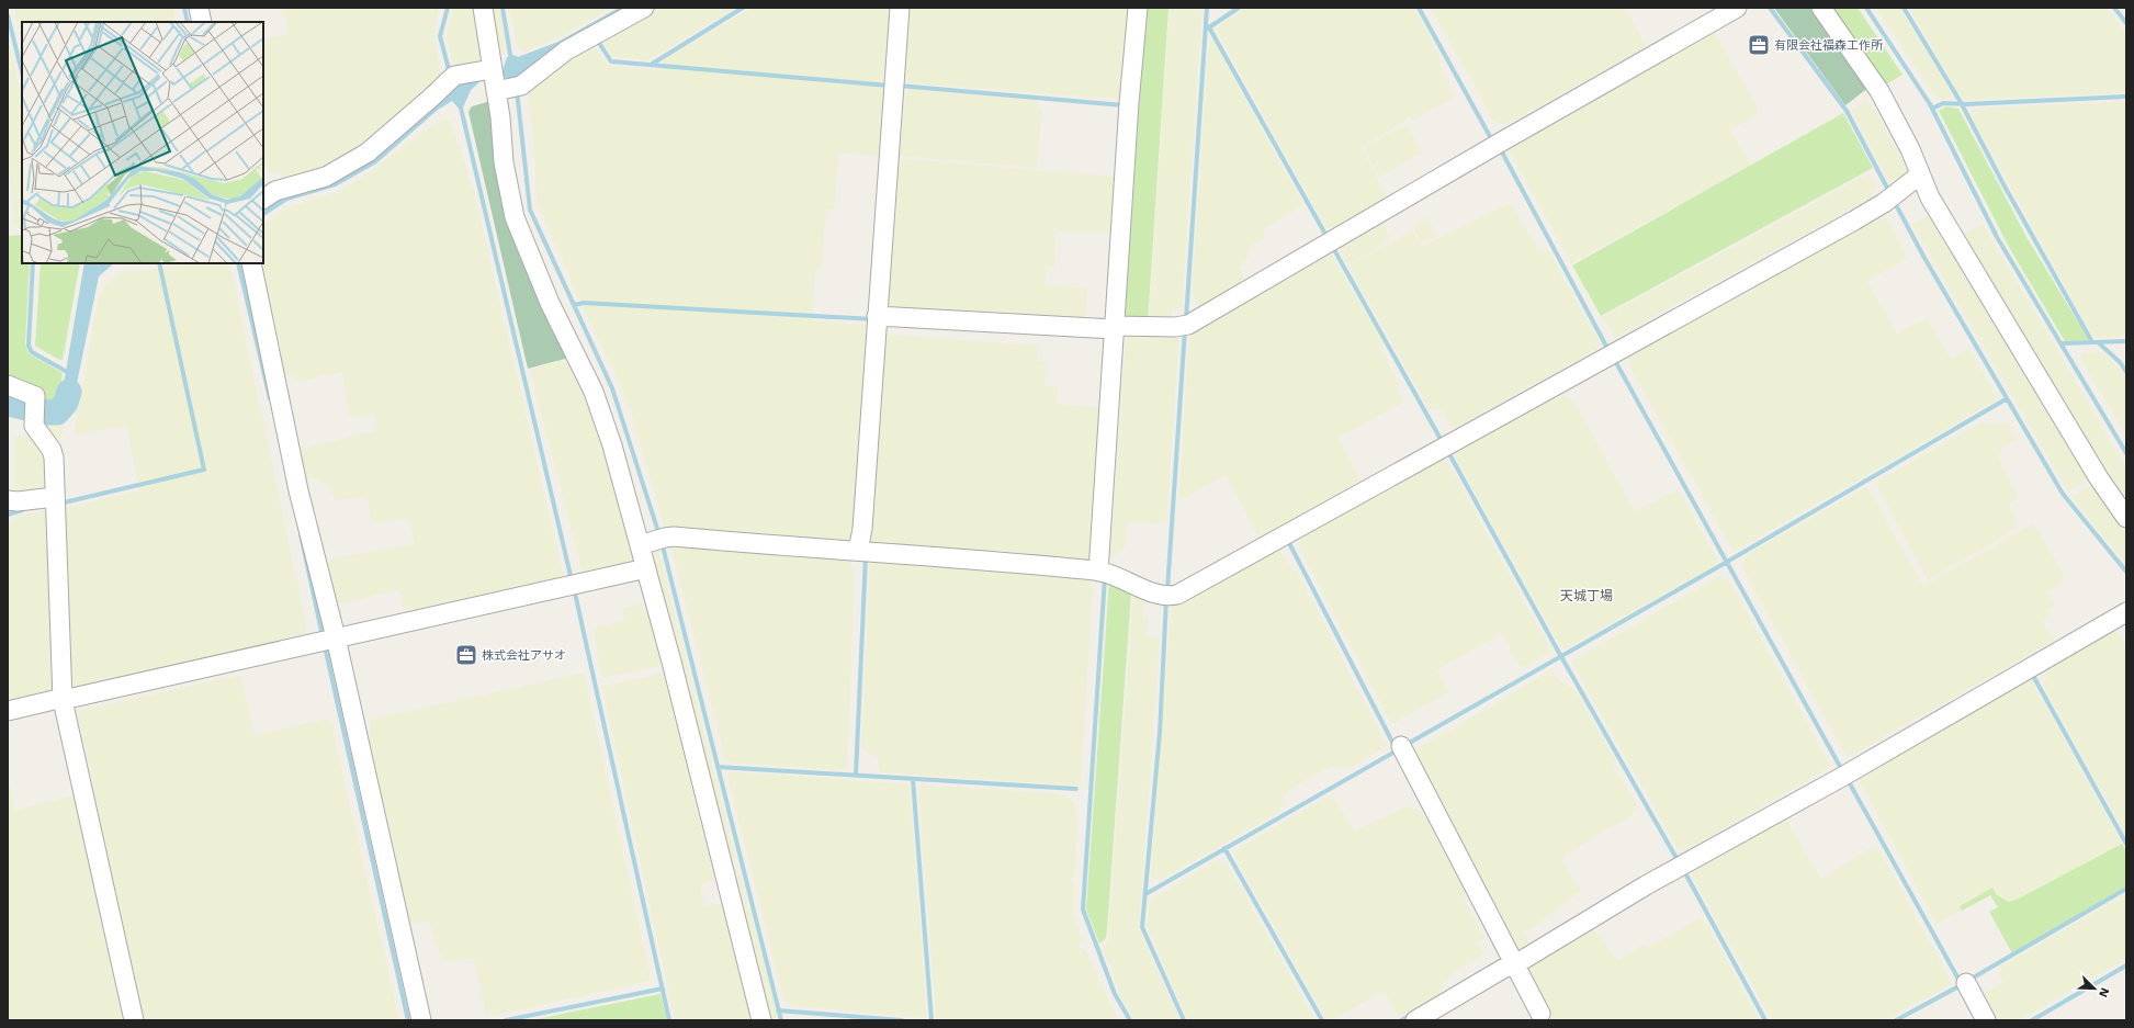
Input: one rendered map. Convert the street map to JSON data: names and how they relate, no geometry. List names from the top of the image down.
{
  "districts": ["天城丁場"],
  "places": {
    "office": ["有限会社福森工作所", "株式会社アサオ"]
  },
  "north": "bottom right"
}
